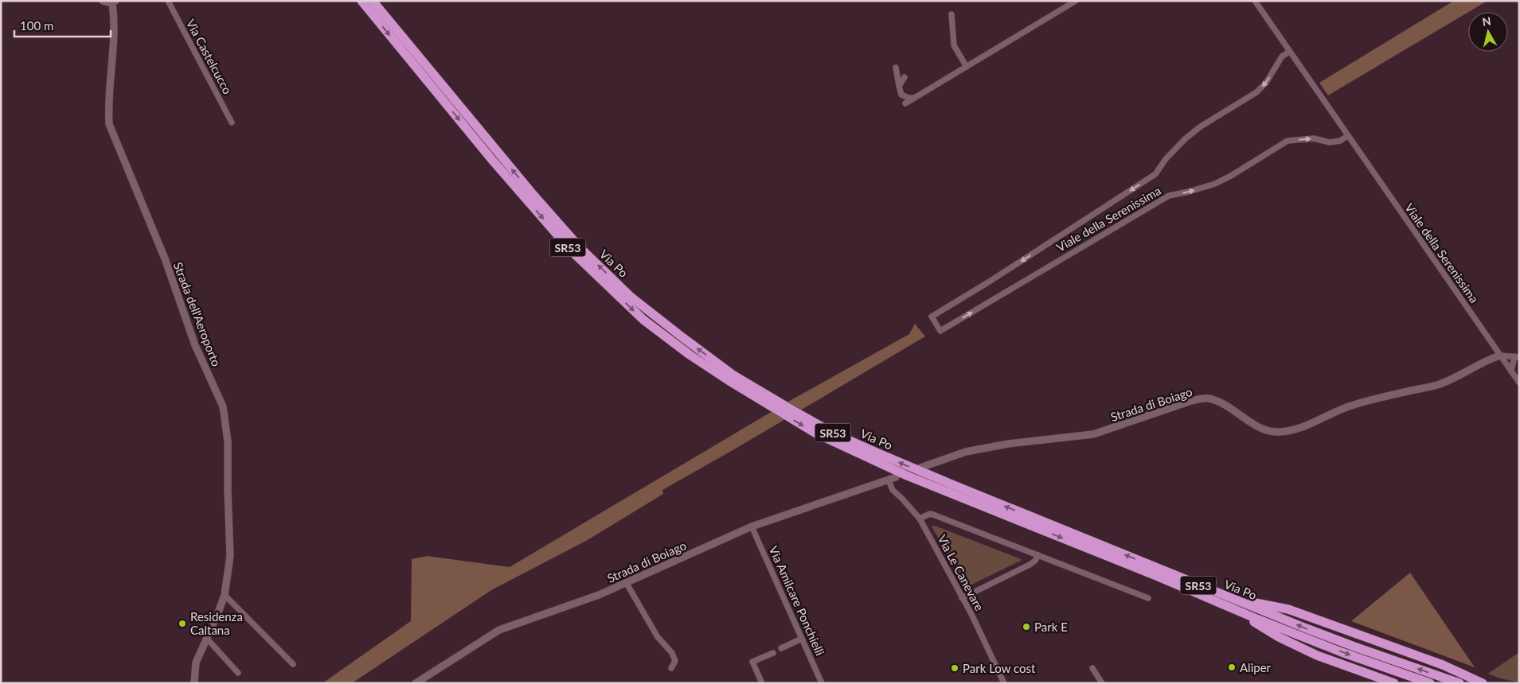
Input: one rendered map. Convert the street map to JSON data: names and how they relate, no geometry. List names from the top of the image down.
{
  "streets": {
    "highway": ["SR53", "Via Po"],
    "street": [
      "Via Castelcucco",
      "Viale della Serenissima",
      "Strada dell'Aeroporto",
      "Strada di Boiago",
      "Via Le Canevare",
      "Via Amilcare Ponchielli"
    ]
  },
  "crossings": [
    ["Viale della Serenissima", "Strada di Boiago"],
    ["Strada di Boiago", "Via Le Canevare"],
    ["Strada di Boiago", "Via Amilcare Ponchielli"]
  ],
  "places": [
    "Residenza Caltana",
    "Park E",
    "Aliper",
    "Park Low cost"
  ],
  "scale_bar": "100 m",
  "north": "top"
}
